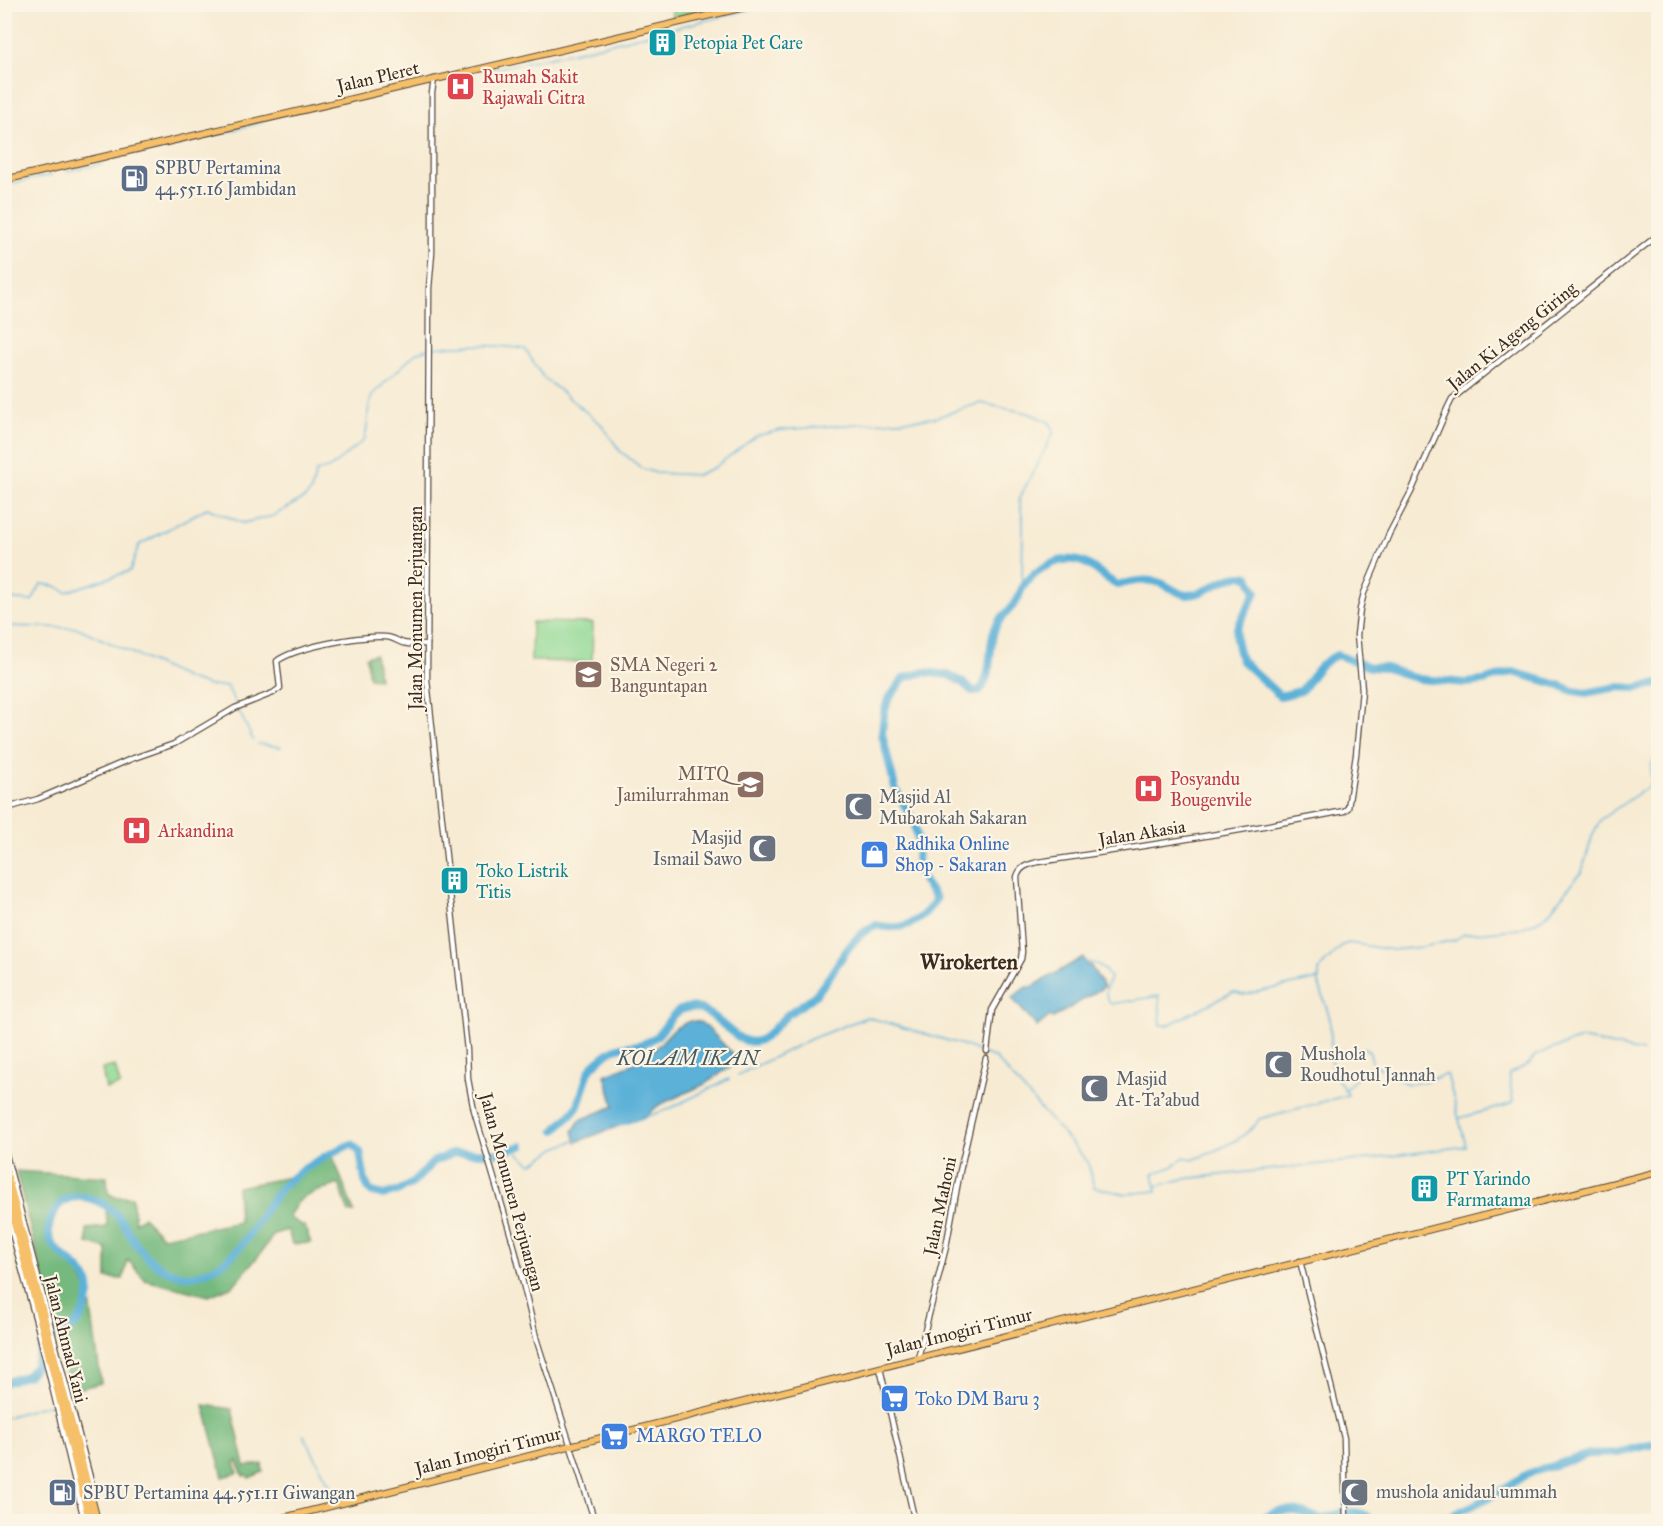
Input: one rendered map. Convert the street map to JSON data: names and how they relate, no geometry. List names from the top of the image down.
{
  "streets": {
    "highway": ["Jalan Ahmad Yani"],
    "main road": ["Jalan Pleret", "Jalan Imogiri Timur"],
    "street": [
      "Jalan Ki Ageng Giring",
      "Jalan Monumen Perjuangan",
      "Jalan Akasia",
      "Jalan Mahoni"
    ]
  },
  "crossings": [
    ["Jalan Pleret", "Jalan Monumen Perjuangan"],
    ["Jalan Ki Ageng Giring", "Jalan Akasia"],
    ["Jalan Monumen Perjuangan", "Jalan Imogiri Timur"],
    ["Jalan Mahoni", "Jalan Imogiri Timur"]
  ],
  "districts": ["Wirokerten"],
  "water": ["KOLAM IKAN"],
  "places": {
    "building": ["Petopia Pet Care", "Toko Listrik Titis", "PT Yarindo Farmatama"],
    "hospital": ["Rumah Sakit Rajawali Citra", "Posyandu Bougenvile", "Arkandina"],
    "fuel station": ["SPBU Pertamina 44.551.16 Jambidan", "SPBU Pertamina 44.551.11 Giwangan"],
    "school or university": ["SMA Negeri 2 Banguntapan", "MITQ Jamilurrahman"],
    "mosque": [
      "Masjid Al Mubarokah Sakaran",
      "Masjid Ismail Sawo",
      "Mushola Roudhotul Jannah",
      "Masjid At-Ta'abud",
      "mushola anidaul ummah"
    ],
    "shop": ["Radhika Online Shop - Sakaran"],
    "supermarket": ["Toko DM Baru 3", "MARGO TELO"]
  }
}
